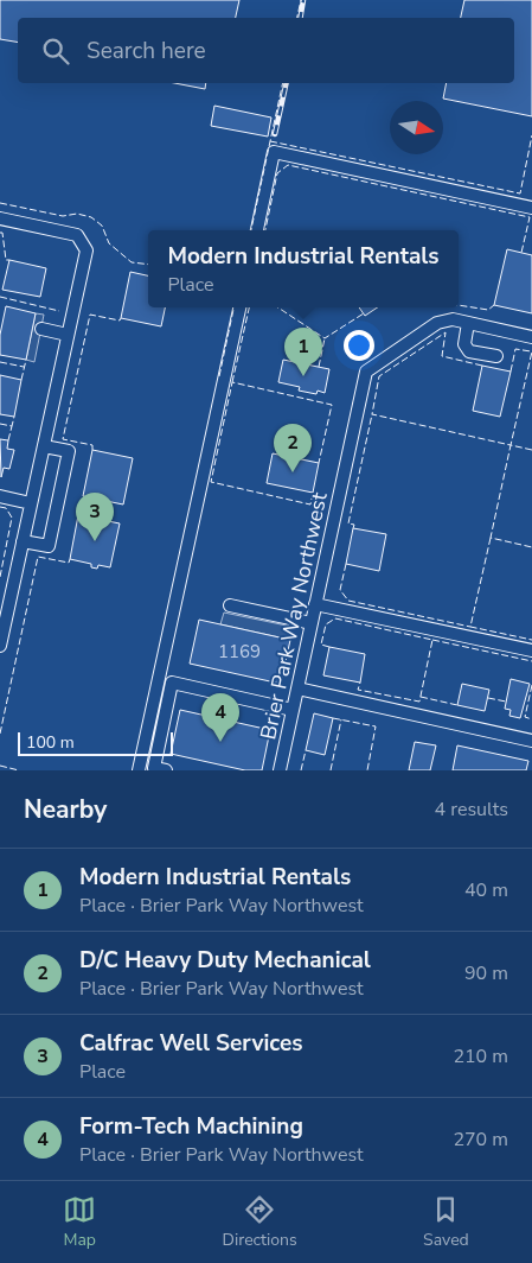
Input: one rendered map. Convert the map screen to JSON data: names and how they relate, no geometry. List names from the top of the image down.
{
  "streets": {
    "street": ["Brier Park Way Northwest"]
  },
  "house_numbers": ["1169"],
  "scale_bar": "100 m",
  "north": "right",
  "page": {
    "search": "Search here",
    "popup": ["Modern Industrial Rentals", "Place"],
    "pins": [
      "1",
      "2",
      "3",
      "4"
    ],
    "scale": "100 m",
    "heading": ["Nearby", "4 results"],
    "list": [
      {
        "mark": "1",
        "name": "Modern Industrial Rentals",
        "note": "Place · Brier Park Way Northwest",
        "value": "40 m"
      },
      {
        "mark": "2",
        "name": "D/C Heavy Duty Mechanical",
        "note": "Place · Brier Park Way Northwest",
        "value": "90 m"
      },
      {
        "mark": "3",
        "name": "Calfrac Well Services",
        "note": "Place",
        "value": "210 m"
      },
      {
        "mark": "4",
        "name": "Form-Tech Machining",
        "note": "Place · Brier Park Way Northwest",
        "value": "270 m"
      }
    ],
    "nav": ["Map", "Directions", "Saved"]
  }
}
